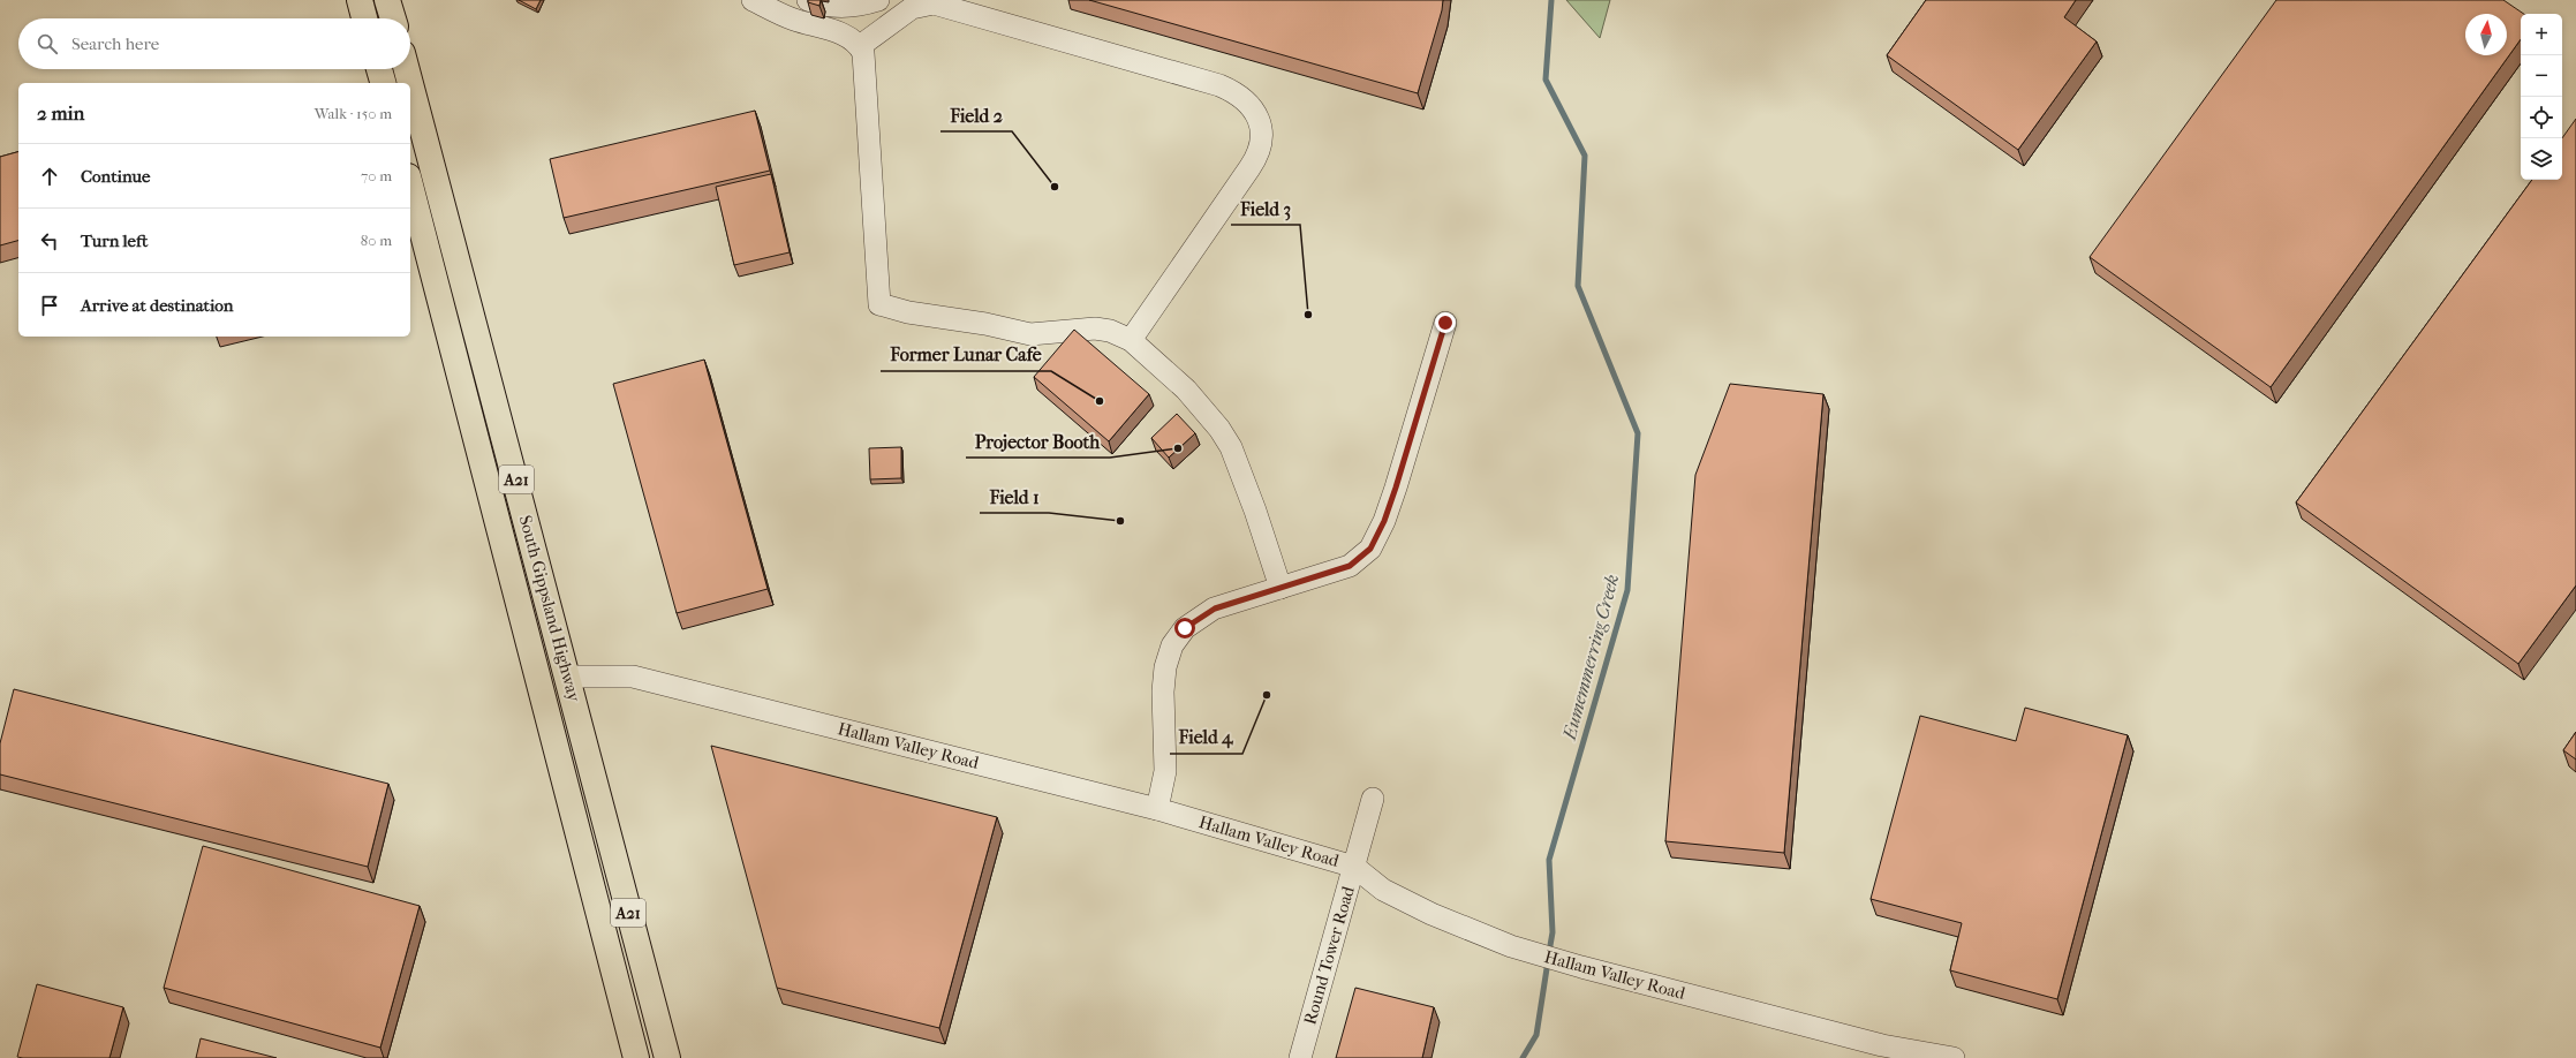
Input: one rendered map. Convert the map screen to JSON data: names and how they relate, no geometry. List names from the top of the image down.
{
  "streets": {
    "highway": ["A21", "South Gippsland Highway"],
    "street": ["Hallam Valley Road", "Round Tower Road"]
  },
  "crossings": [
    ["South Gippsland Highway", "Hallam Valley Road"],
    ["Hallam Valley Road", "Round Tower Road"]
  ],
  "water": ["Eumemmerring Creek"],
  "places": [
    "Field 2",
    "Field 3",
    "Former Lunar Cafe",
    "Projector Booth",
    "Field 1",
    "Field 4"
  ],
  "north": "top",
  "page": {
    "map_buttons": ["+", "−"],
    "search": "Search here",
    "heading": ["2 min", "Walk · 150 m"],
    "list": [
      ["Continue", "70 m"],
      ["Turn left", "80 m"],
      "Arrive at destination"
    ]
  }
}
